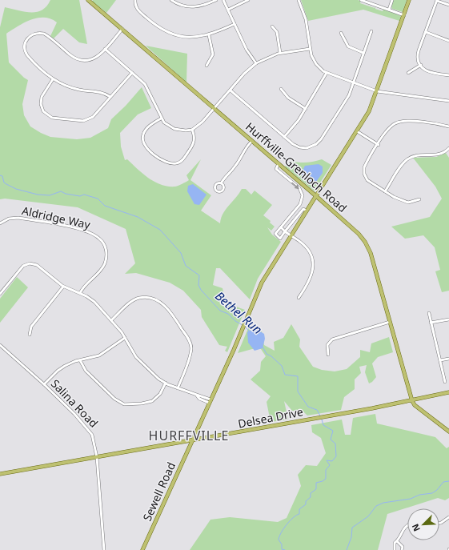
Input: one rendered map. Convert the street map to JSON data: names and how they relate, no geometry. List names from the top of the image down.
{
  "streets": {
    "main road": ["Hurffville-Grenloch Road", "Delsea Drive", "Sewell Road"],
    "street": ["Aldridge Way", "Salina Road"]
  },
  "crossings": [
    ["Hurffville-Grenloch Road", "Delsea Drive"],
    ["Hurffville-Grenloch Road", "Sewell Road"],
    ["Salina Road", "Delsea Drive"],
    ["Delsea Drive", "Sewell Road"]
  ],
  "districts": ["HURFFVILLE"],
  "water": ["Bethel Run"],
  "north": "bottom left"
}
